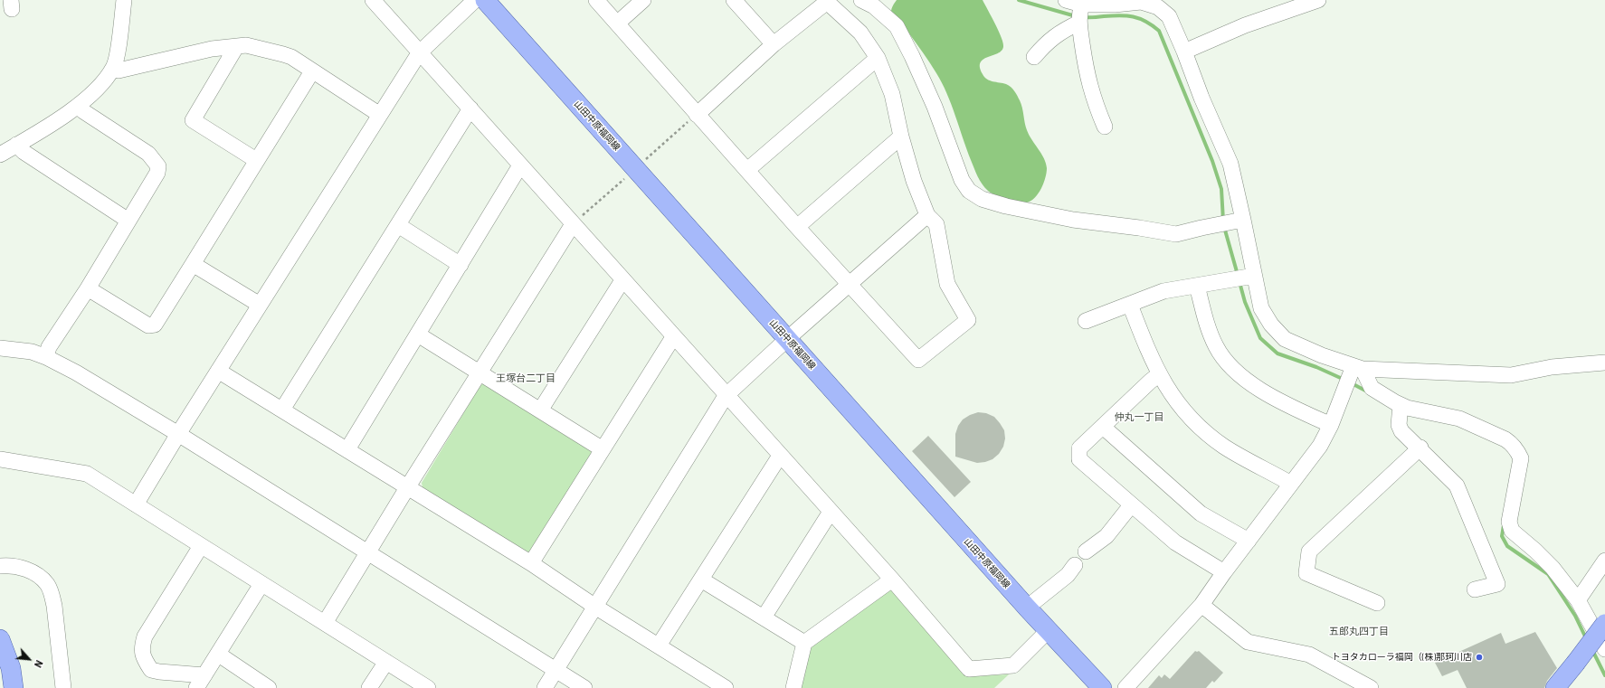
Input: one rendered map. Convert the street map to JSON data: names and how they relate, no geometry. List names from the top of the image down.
{
  "streets": {
    "main road": ["山田中原福岡線"]
  },
  "districts": ["王塚台二丁目", "仲丸一丁目", "五郎丸四丁目"],
  "places": ["トヨタカローラ福岡（(株)那珂川店"],
  "north": "bottom right"
}
